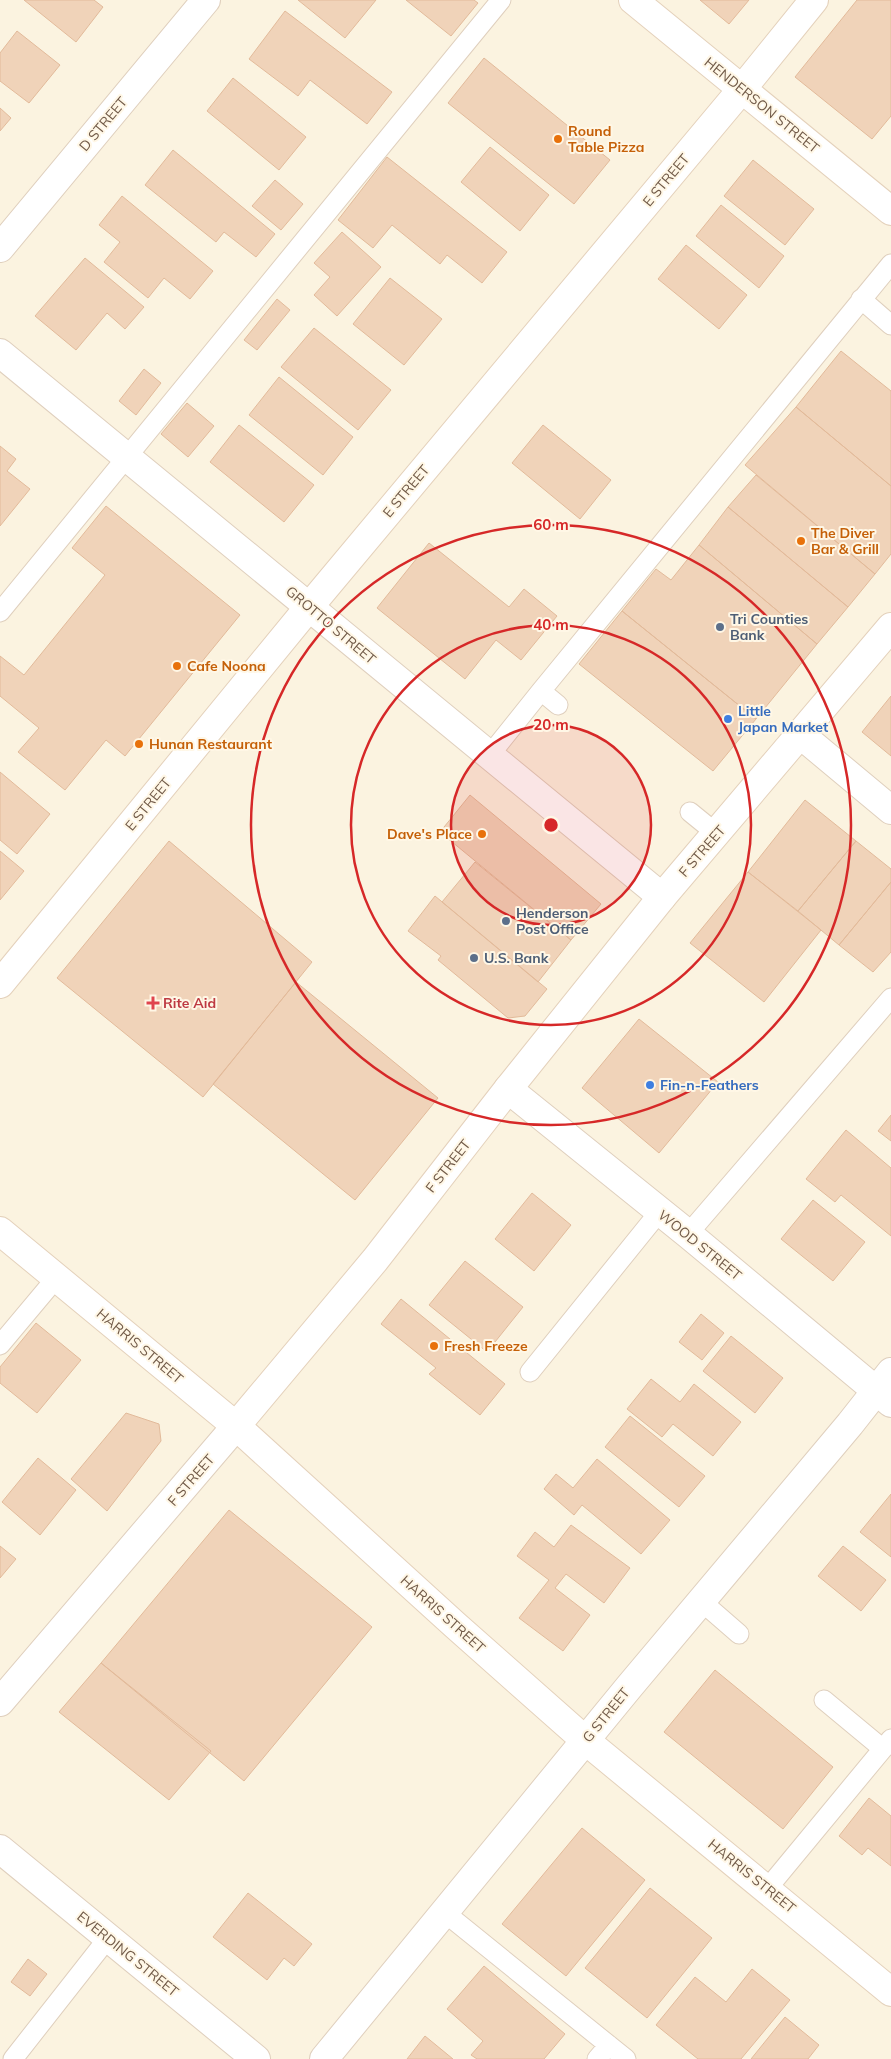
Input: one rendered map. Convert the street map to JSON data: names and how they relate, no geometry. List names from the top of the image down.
{
  "streets": {
    "main road": [
      "HENDERSON STREET",
      "D STREET",
      "E STREET",
      "GROTTO STREET",
      "F STREET",
      "WOOD STREET",
      "HARRIS STREET",
      "G STREET",
      "EVERDING STREET"
    ]
  },
  "crossings": [
    ["HENDERSON STREET", "E STREET"],
    ["E STREET", "GROTTO STREET"],
    ["GROTTO STREET", "F STREET"],
    ["F STREET", "WOOD STREET"],
    ["F STREET", "HARRIS STREET"],
    ["WOOD STREET", "G STREET"],
    ["HARRIS STREET", "G STREET"]
  ],
  "places": {
    "other": [
      "Round Table Pizza",
      "The Diver Bar & Grill",
      "Tri Counties Bank",
      "Cafe Noona",
      "Little Japan Market",
      "Hunan Restaurant",
      "Dave's Place",
      "Henderson Post Office",
      "U.S. Bank",
      "Fin-n-Feathers",
      "Fresh Freeze"
    ],
    "health": ["Rite Aid"]
  },
  "rings": ["60 m", "40 m", "20 m"]
}
